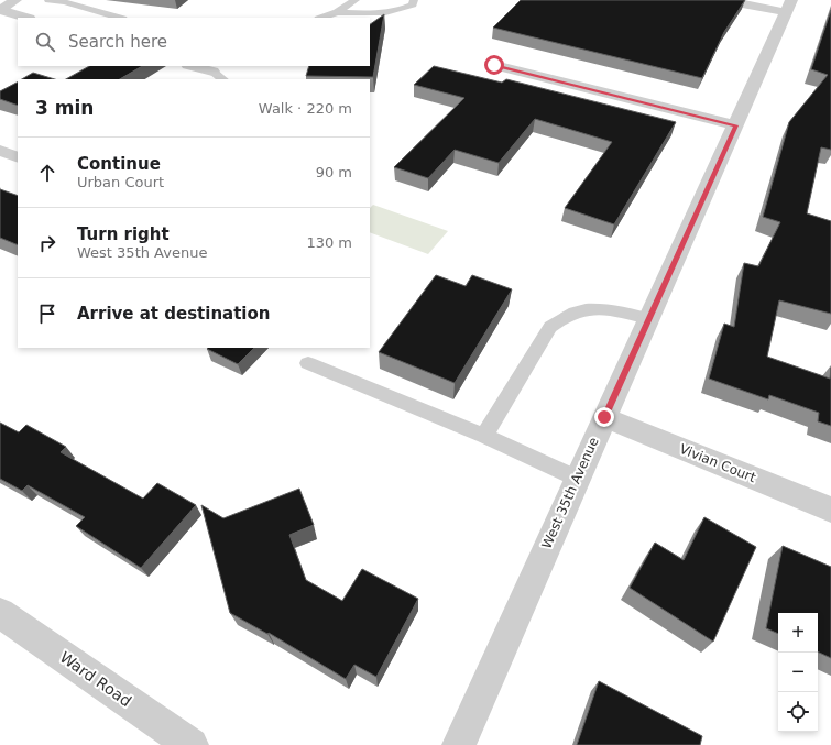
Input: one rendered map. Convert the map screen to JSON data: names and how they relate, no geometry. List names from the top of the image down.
{
  "streets": {
    "street": ["Vivian Court", "West 35th Avenue", "Ward Road"]
  },
  "crossings": [
    ["Vivian Court", "West 35th Avenue"]
  ],
  "page": {
    "search": "Search here",
    "heading": ["3 min", "Walk · 220 m"],
    "list": [
      ["Continue", "Urban Court", "90 m"],
      ["Turn right", "West 35th Avenue", "130 m"],
      "Arrive at destination"
    ],
    "map_buttons": ["+", "−"]
  }
}
